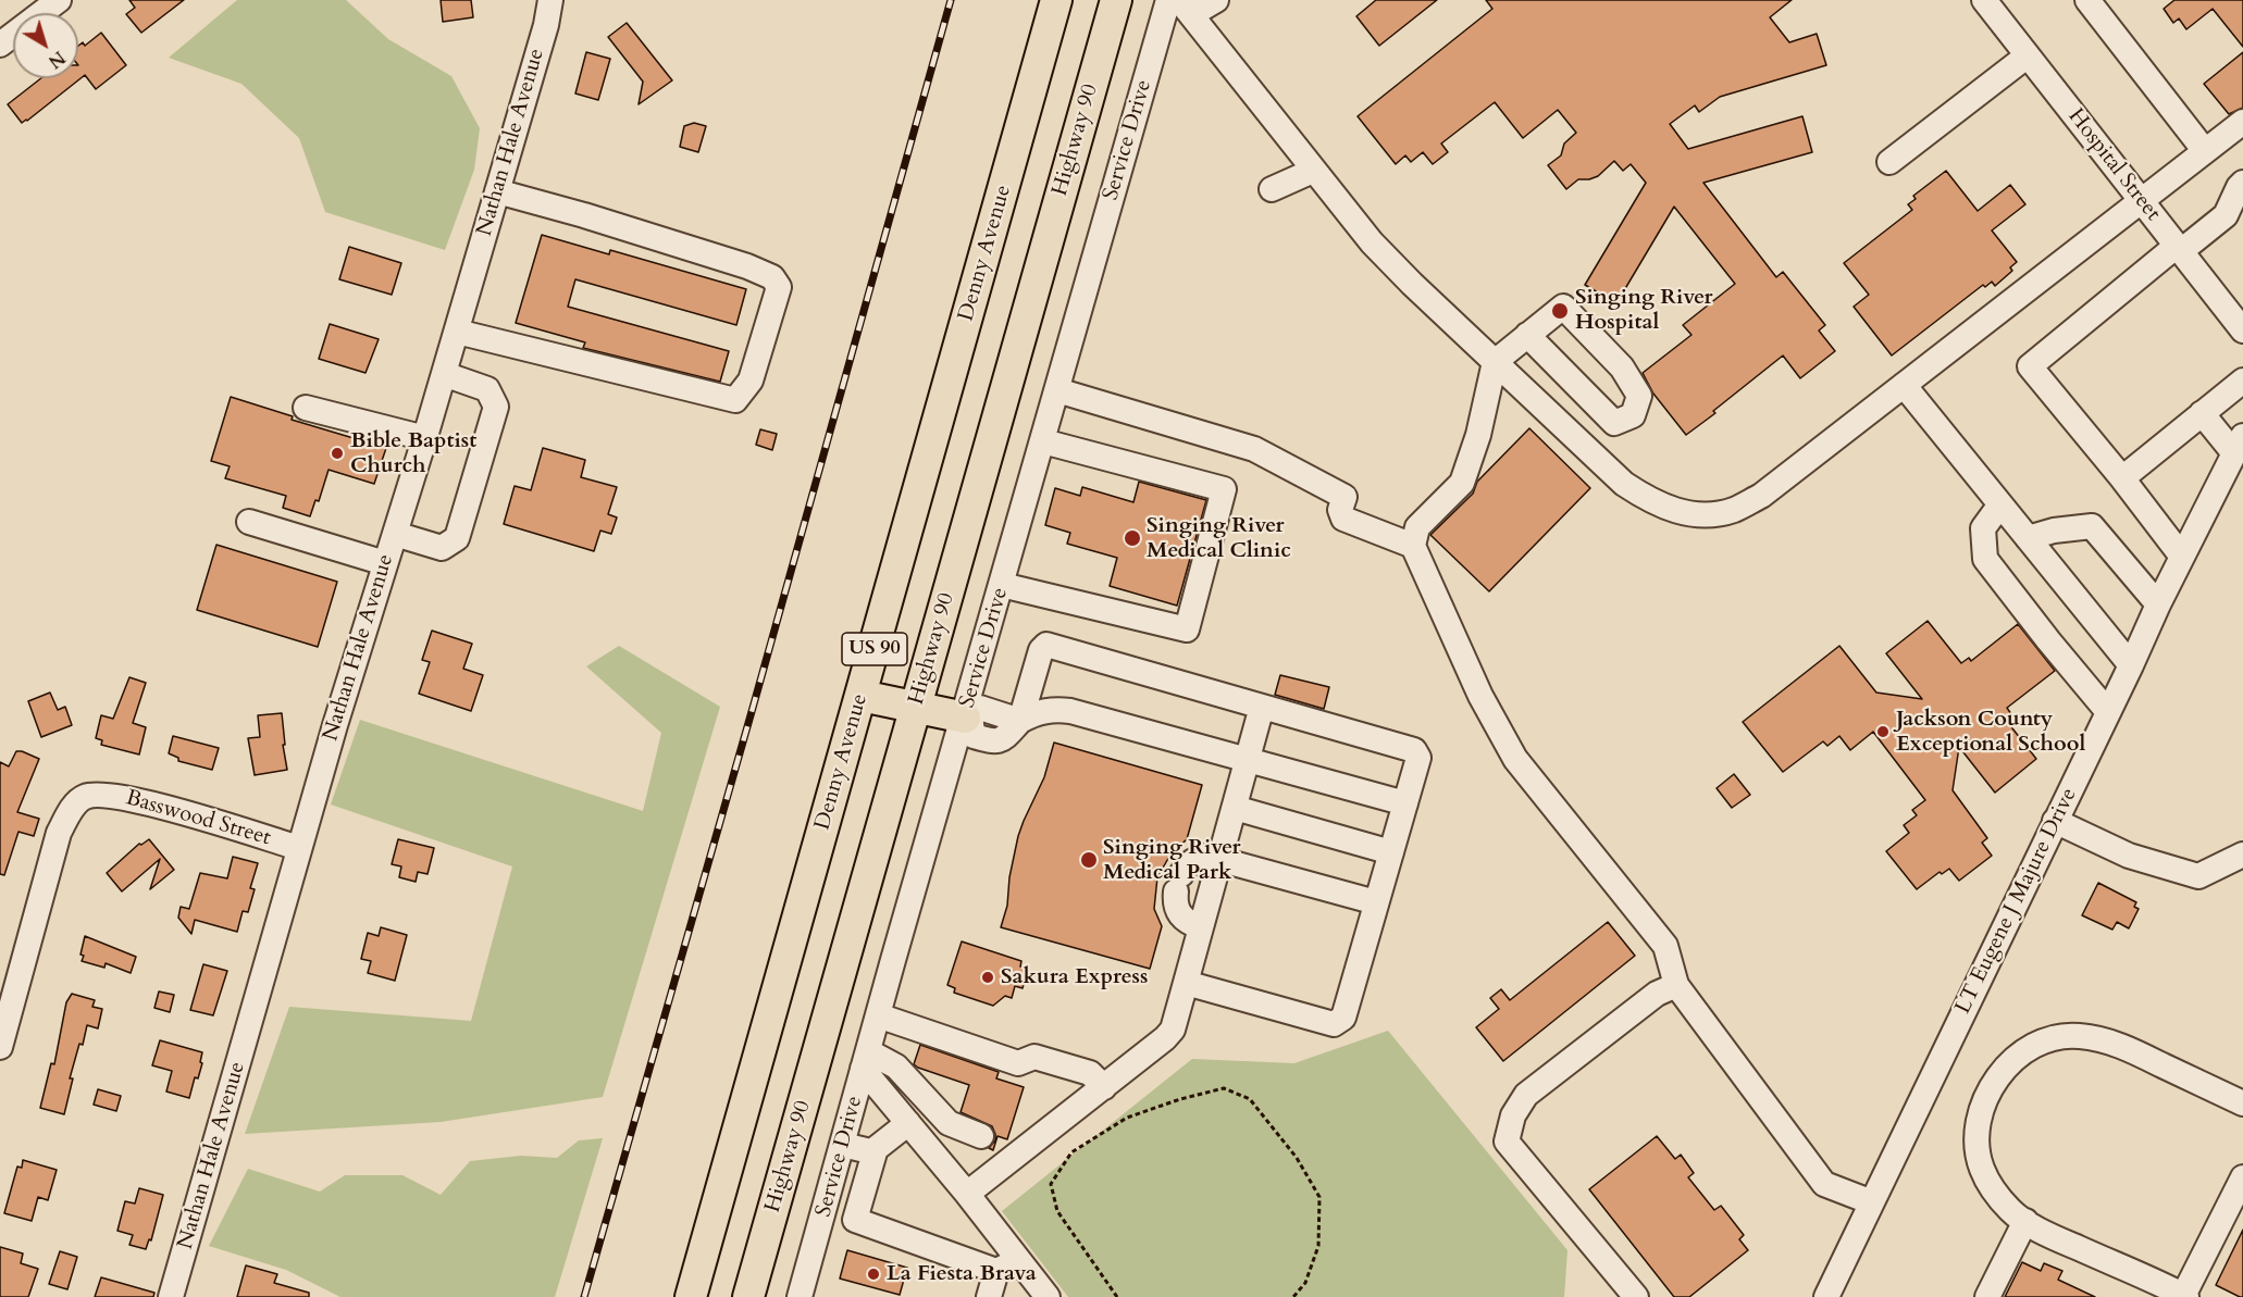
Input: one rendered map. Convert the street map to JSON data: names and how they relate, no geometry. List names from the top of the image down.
{
  "streets": {
    "main road": ["Highway 90", "Denny Avenue", "US 90"],
    "street": [
      "Service Drive",
      "Nathan Hale Avenue",
      "Hospital Street",
      "Basswood Street",
      "LT Eugene J Majure Drive"
    ]
  },
  "crossings": [
    ["Nathan Hale Avenue", "Basswood Street"]
  ],
  "places": [
    "Singing River Hospital",
    "Bible Baptist Church",
    "Singing River Medical Clinic",
    "Jackson County Exceptional School",
    "Singing River Medical Park",
    "Sakura Express",
    "La Fiesta Brava"
  ],
  "north": "bottom right"
}
